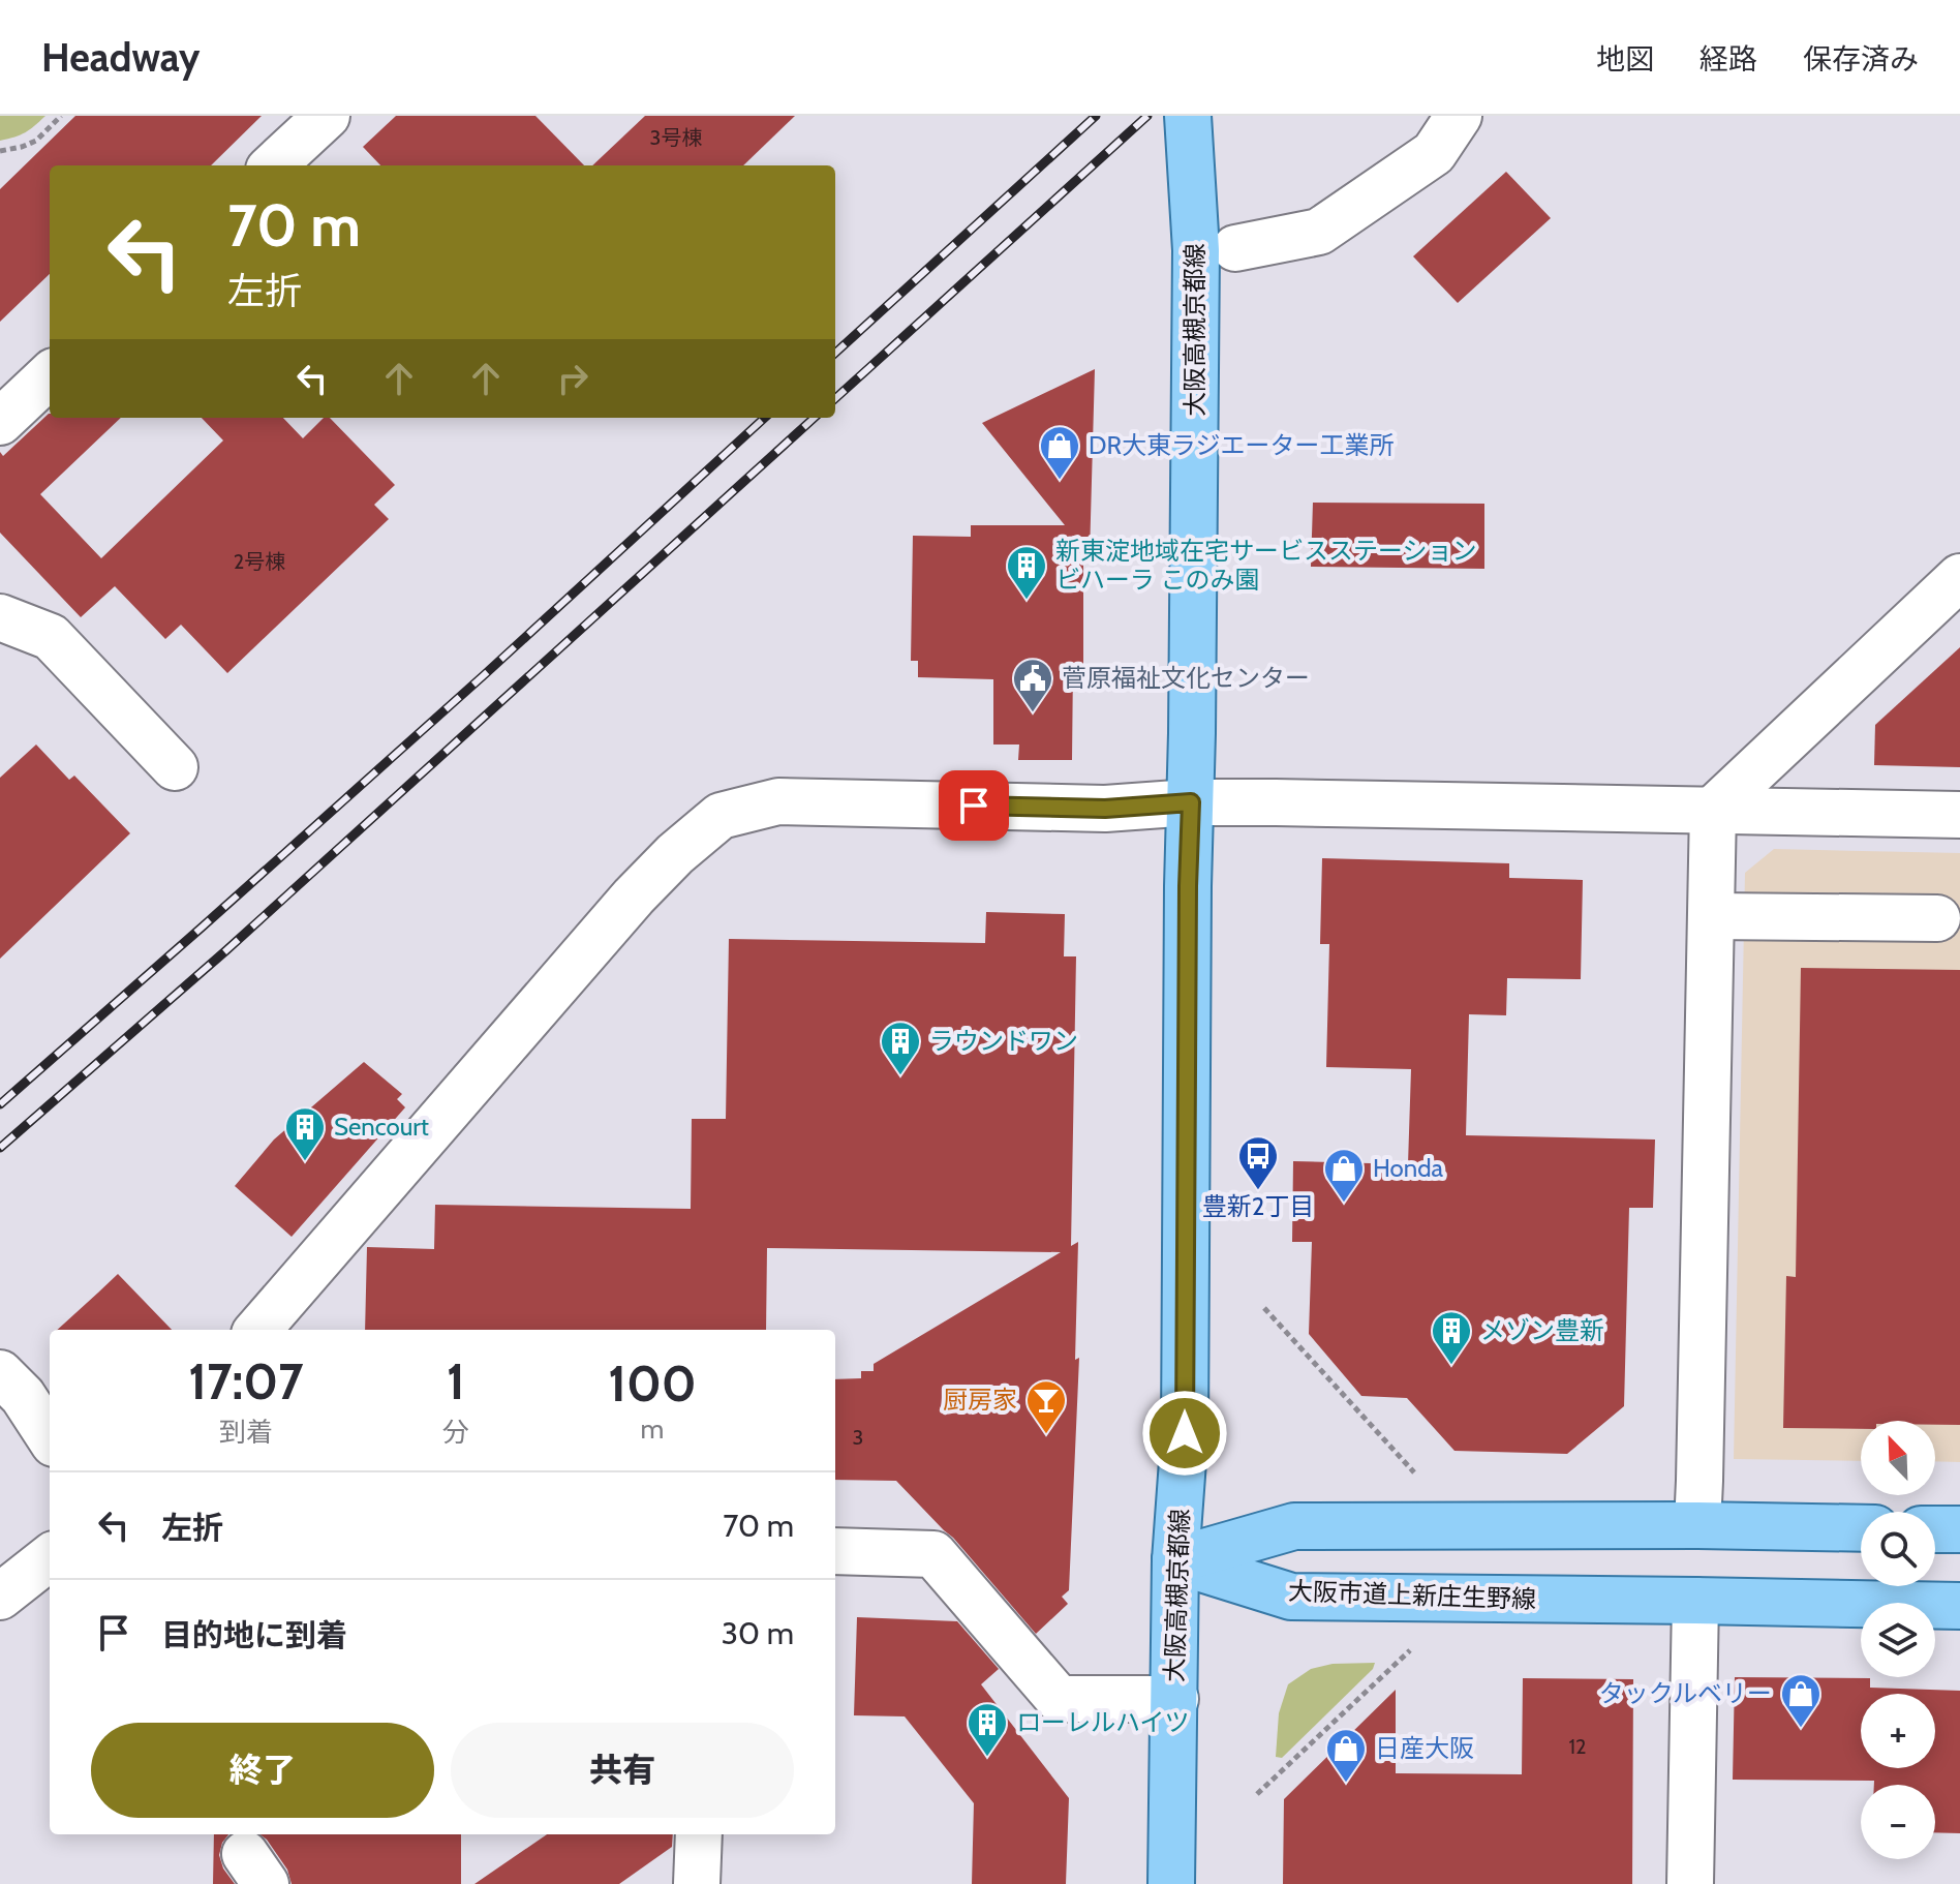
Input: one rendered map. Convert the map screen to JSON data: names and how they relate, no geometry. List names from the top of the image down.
{
  "streets": {
    "main road": ["大阪高槻京都線", "大阪市道上新庄生野線"]
  },
  "crossings": [
    ["大阪高槻京都線", "大阪市道上新庄生野線"]
  ],
  "places": {
    "shop": [
      "DR大東ラジエーター工業所",
      "Honda",
      "タックルベリー",
      "日産大阪"
    ],
    "building": [
      "新東淀地域在宅サービスステーション ビハーラ このみ園",
      "ラウンドワン",
      "Sencourt",
      "メゾン豊新",
      "ローレルハイツ"
    ],
    "public building": ["菅原福祉文化センター"],
    "bus stop": ["豊新2丁目"],
    "bar": ["厨房家"]
  },
  "house_numbers": [
    "3号棟",
    "2号棟",
    "3",
    "12"
  ],
  "north": "top left",
  "page": {
    "header": "Headway",
    "nav": ["地図", "経路", "保存済み"],
    "turn": ["70 m", "左折"],
    "eta": [
      "17:07",
      "到着",
      "1",
      "分",
      "100",
      "m"
    ],
    "map_buttons": ["+", "−"],
    "list": [
      {
        "name": "左折",
        "value": "70 m"
      },
      {
        "name": "目的地に到着",
        "value": "30 m"
      }
    ],
    "buttons": ["終了", "共有"]
  }
}
